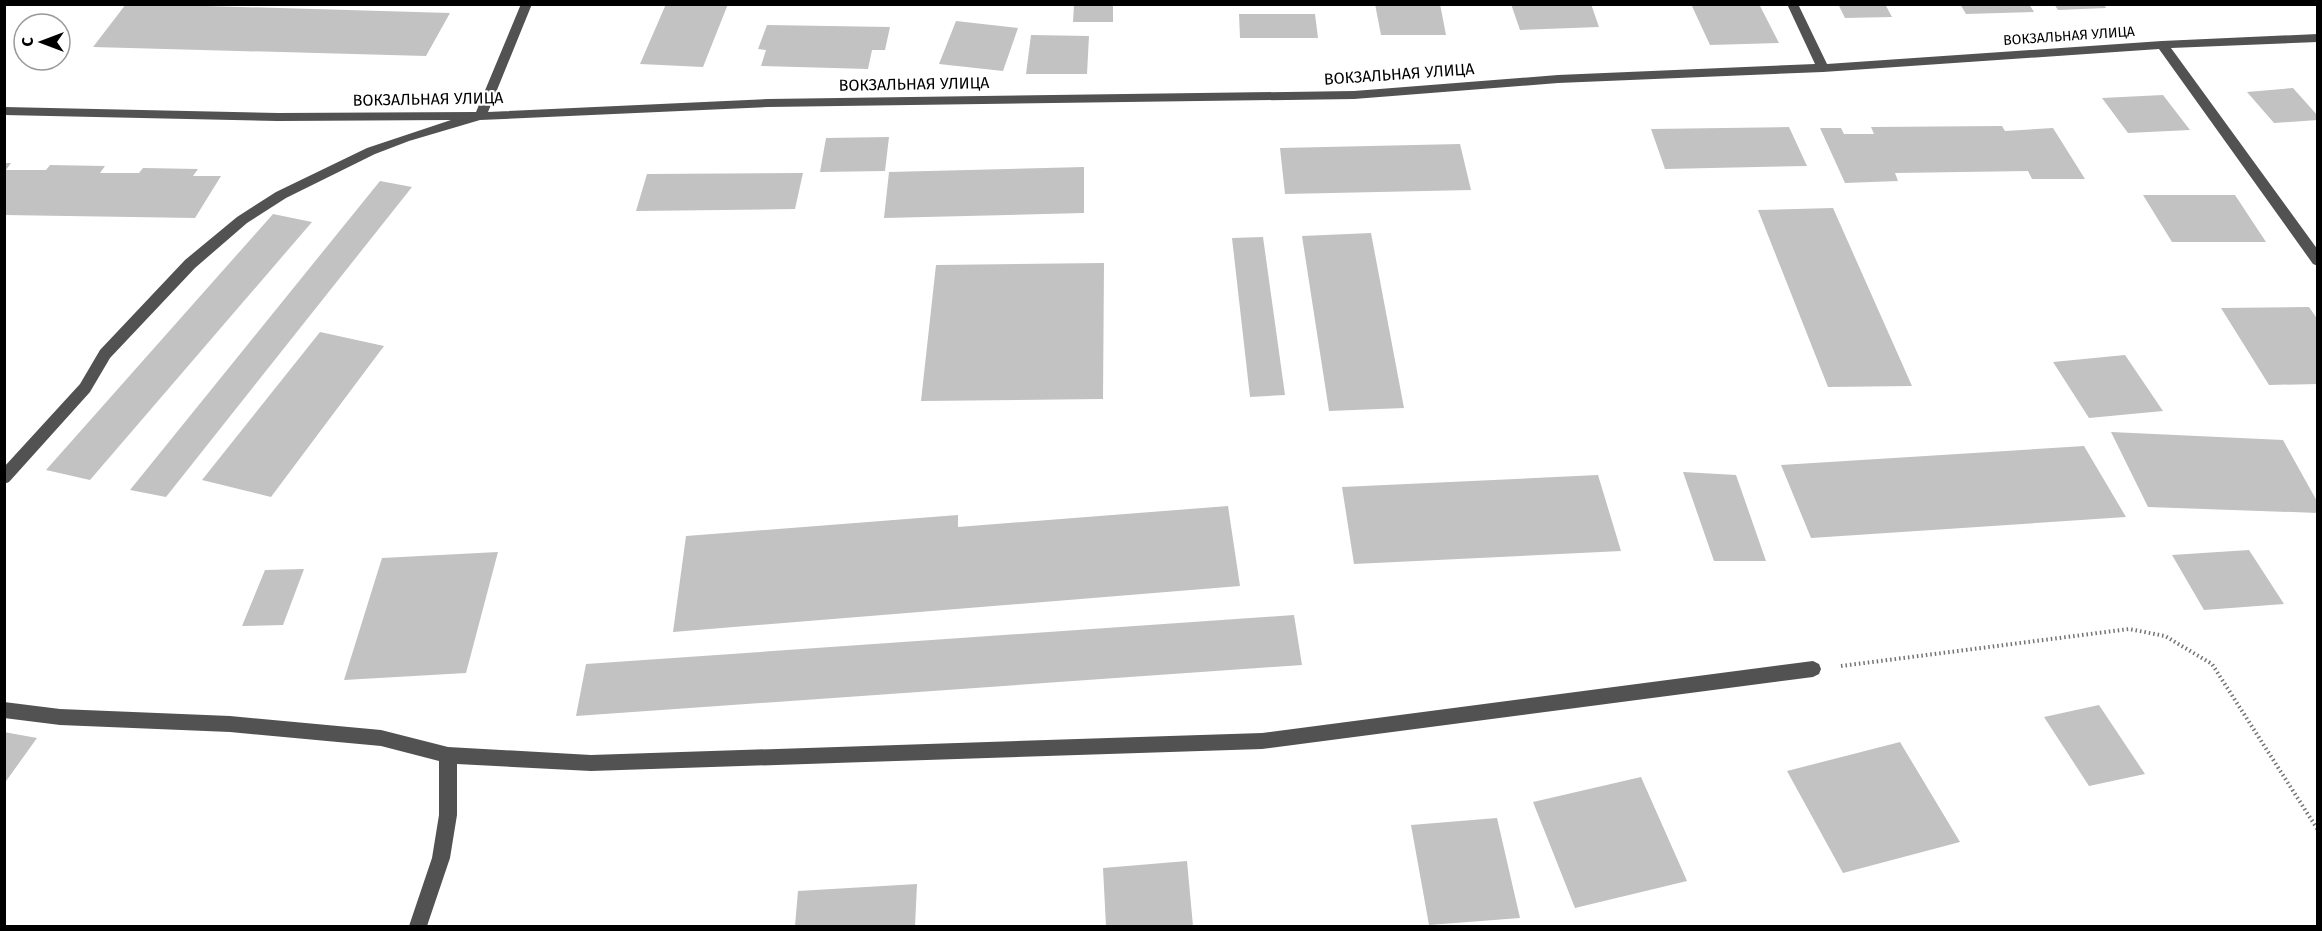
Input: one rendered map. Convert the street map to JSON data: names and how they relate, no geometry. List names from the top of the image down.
{
  "streets": {
    "street": ["ВОКЗАЛЬНАЯ УЛИЦА"]
  },
  "north": "left"
}
